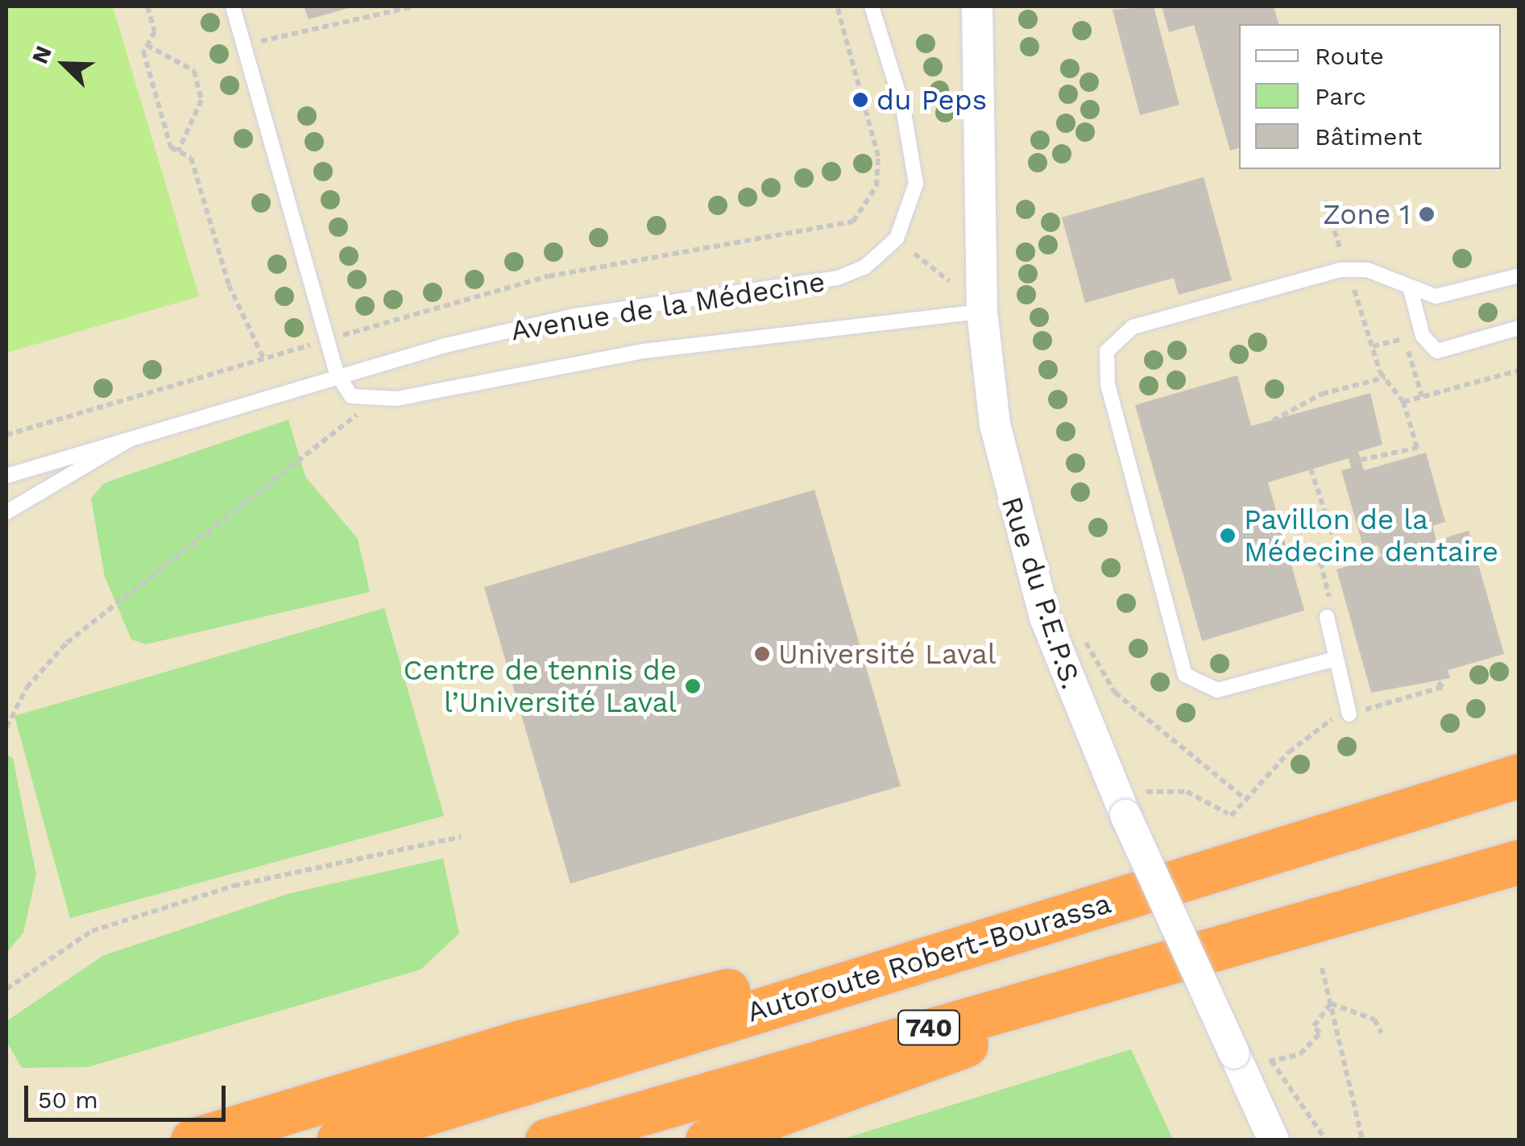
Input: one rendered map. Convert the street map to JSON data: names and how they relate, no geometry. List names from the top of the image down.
{
  "streets": {
    "highway": ["Autoroute Robert-Bourassa", "740"],
    "street": ["Rue du P.E.P.S."],
    "lane": ["Avenue de la Médecine"]
  },
  "places": [
    "du Peps",
    "Zone 1",
    "Pavillon de la Médecine dentaire",
    "Université Laval",
    "Centre de tennis de l’Université Laval"
  ],
  "legend": ["Route", "Parc", "Bâtiment"],
  "scale_bar": "50 m",
  "north": "top left"
}
